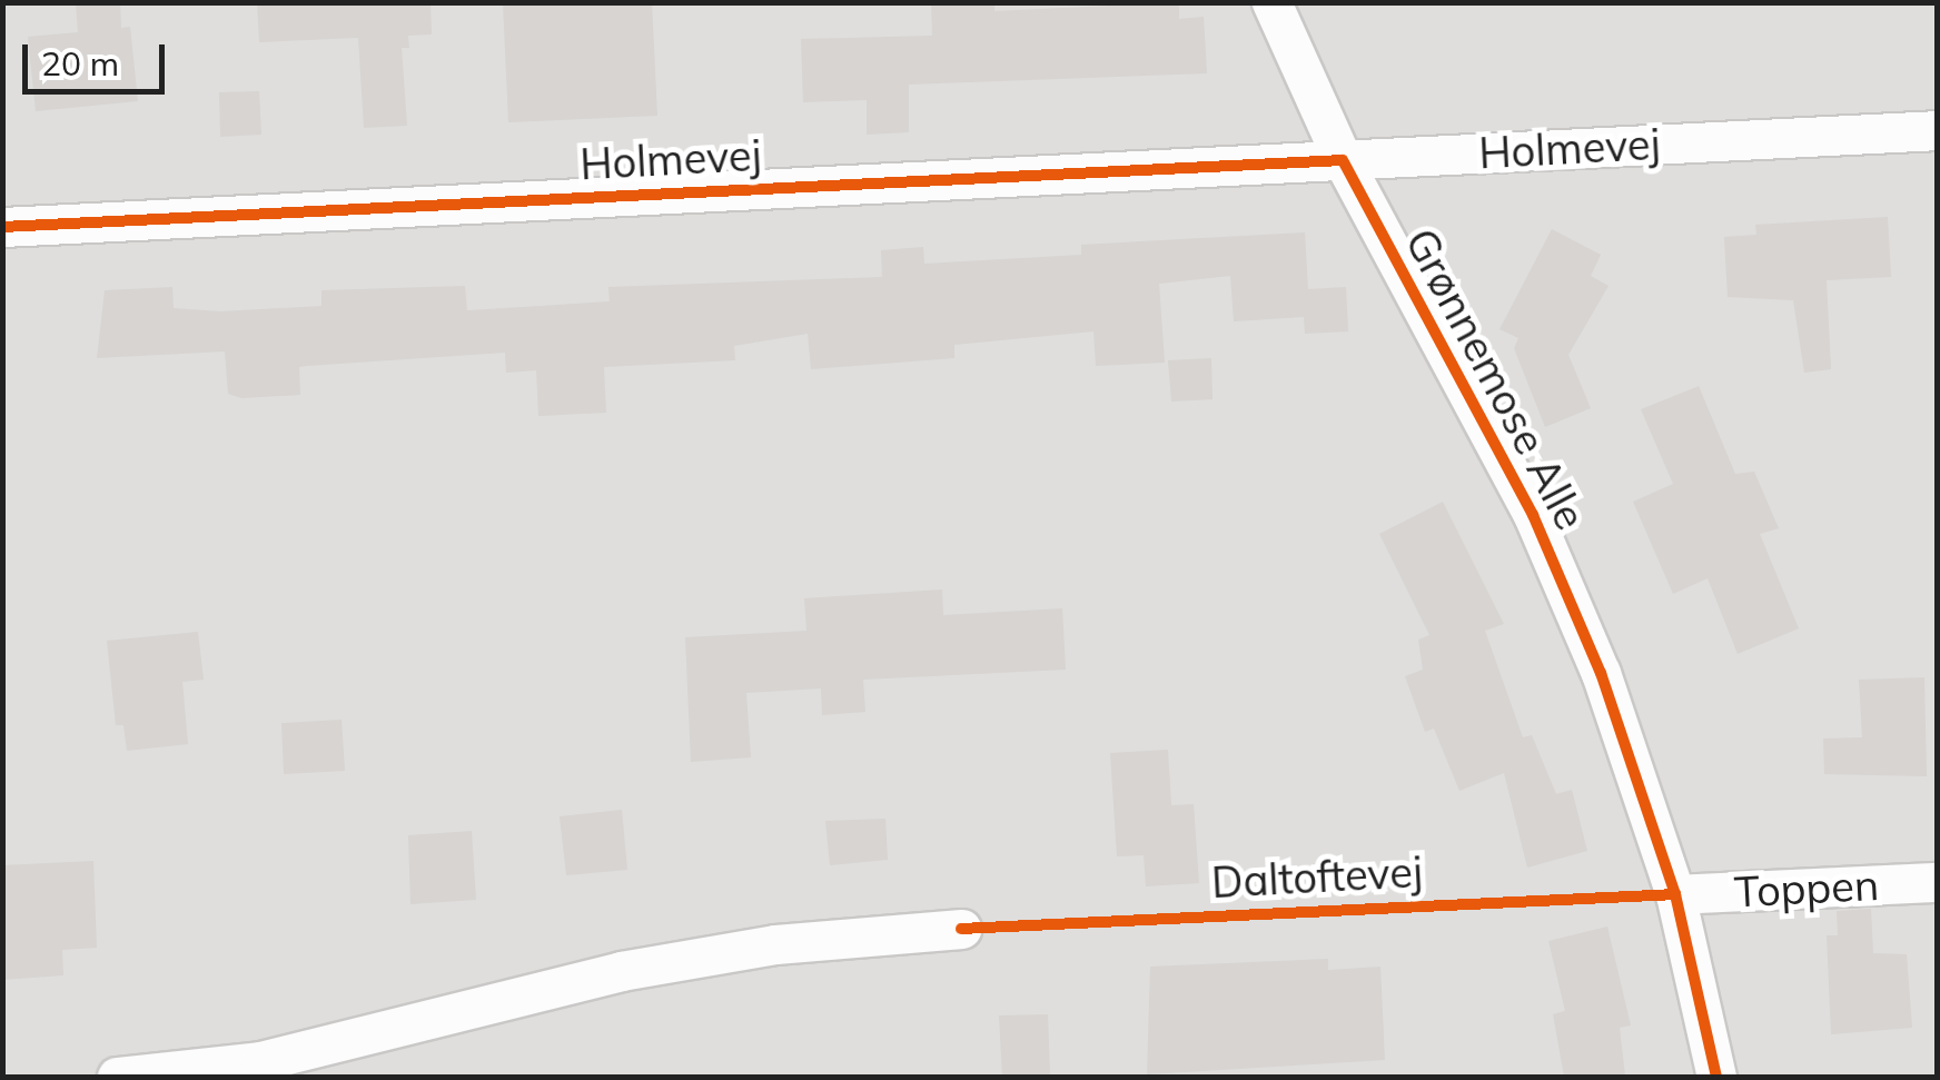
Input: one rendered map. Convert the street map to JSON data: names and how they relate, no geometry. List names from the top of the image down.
{
  "streets": {
    "street": ["Holmevej", "Grønnemose Alle", "Toppen"],
    "cycle path": ["Daltoftevej"]
  },
  "crossings": [
    ["Holmevej", "Grønnemose Alle"],
    ["Grønnemose Alle", "Toppen"]
  ],
  "scale_bar": "20 m"
}
